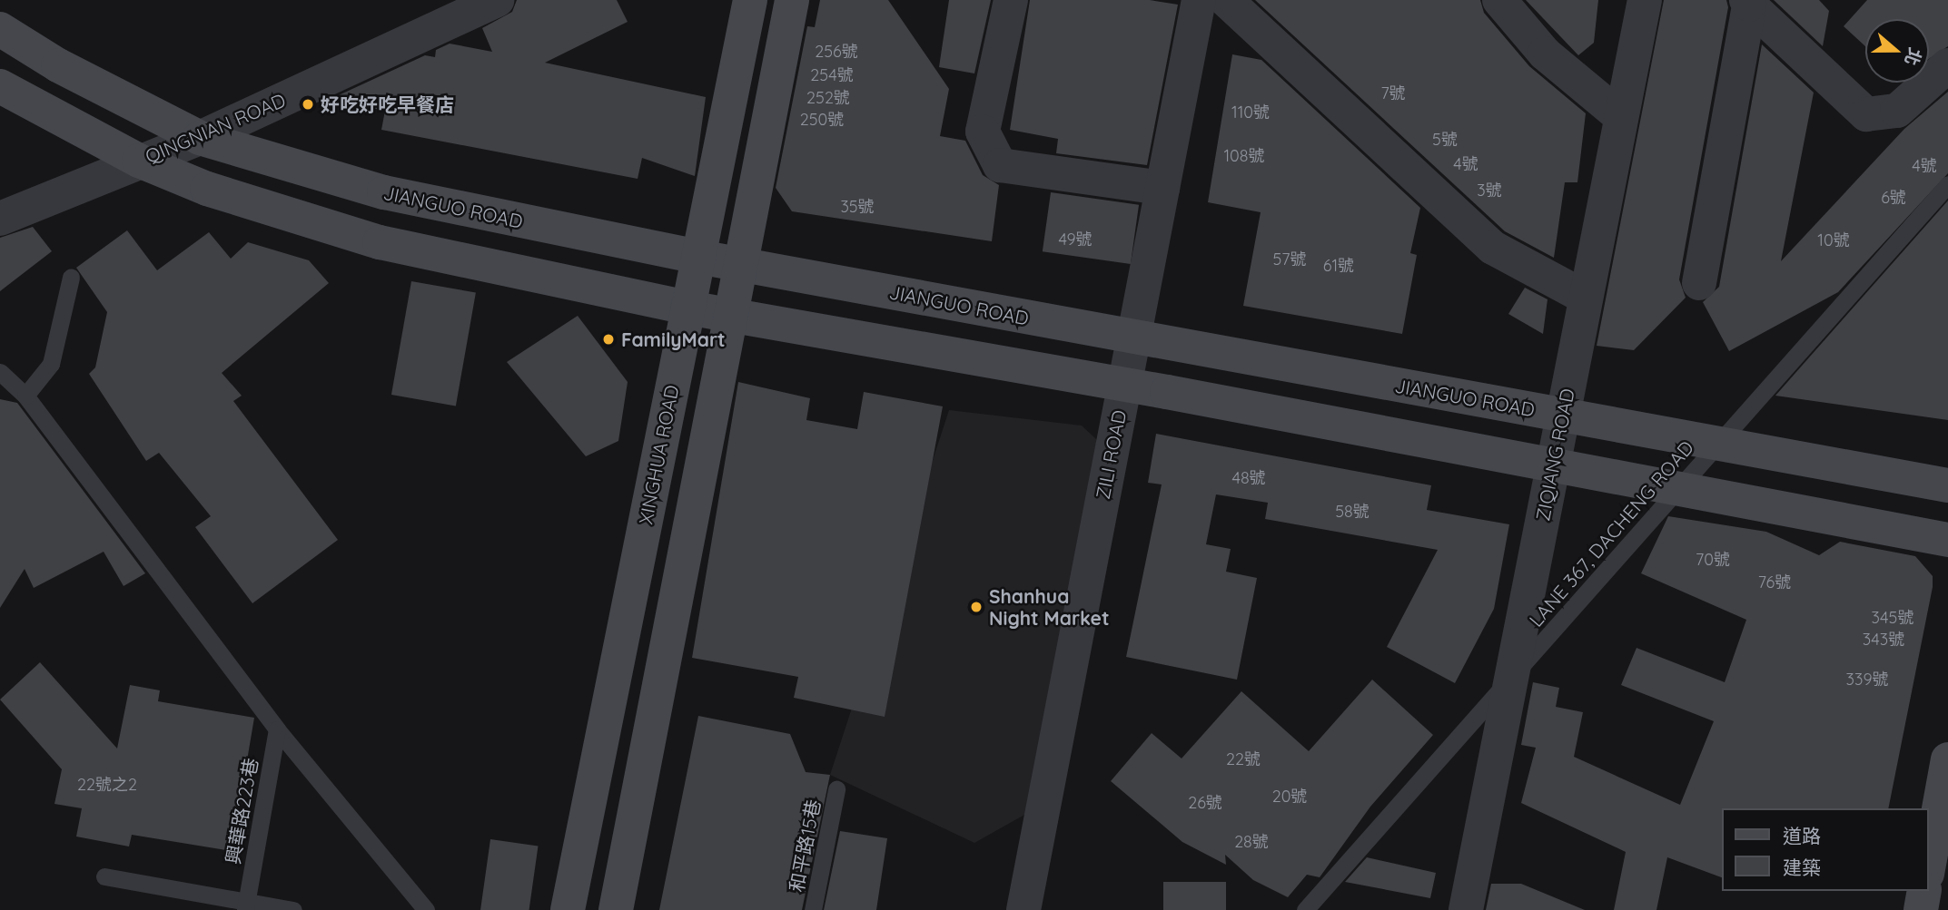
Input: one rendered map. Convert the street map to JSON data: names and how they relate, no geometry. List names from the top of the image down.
{
  "streets": {
    "street": [
      "QINGNIAN ROAD",
      "JIANGUO ROAD",
      "XINGHUA ROAD",
      "ZILI ROAD",
      "ZIQIANG ROAD"
    ],
    "lane": ["LANE 367, DACHENG ROAD", "興華路223巷", "和平路15巷"]
  },
  "crossings": [
    ["QINGNIAN ROAD", "JIANGUO ROAD"],
    ["JIANGUO ROAD", "XINGHUA ROAD"],
    ["JIANGUO ROAD", "ZILI ROAD"],
    ["JIANGUO ROAD", "ZIQIANG ROAD"],
    ["JIANGUO ROAD", "LANE 367, DACHENG ROAD"],
    ["ZIQIANG ROAD", "LANE 367, DACHENG ROAD"]
  ],
  "places": ["好吃好吃早餐店", "FamilyMart", "Shanhua Night Market"],
  "house_numbers": [
    "256號",
    "254號",
    "7號",
    "252號",
    "110號",
    "250號",
    "5號",
    "108號",
    "4號",
    "4號",
    "3號",
    "6號",
    "35號",
    "49號",
    "10號",
    "57號",
    "61號",
    "48號",
    "58號",
    "70號",
    "76號",
    "345號",
    "343號",
    "339號",
    "22號",
    "22號之2",
    "20號",
    "26號",
    "28號"
  ],
  "legend": ["道路", "建築"],
  "north": "right"
}
